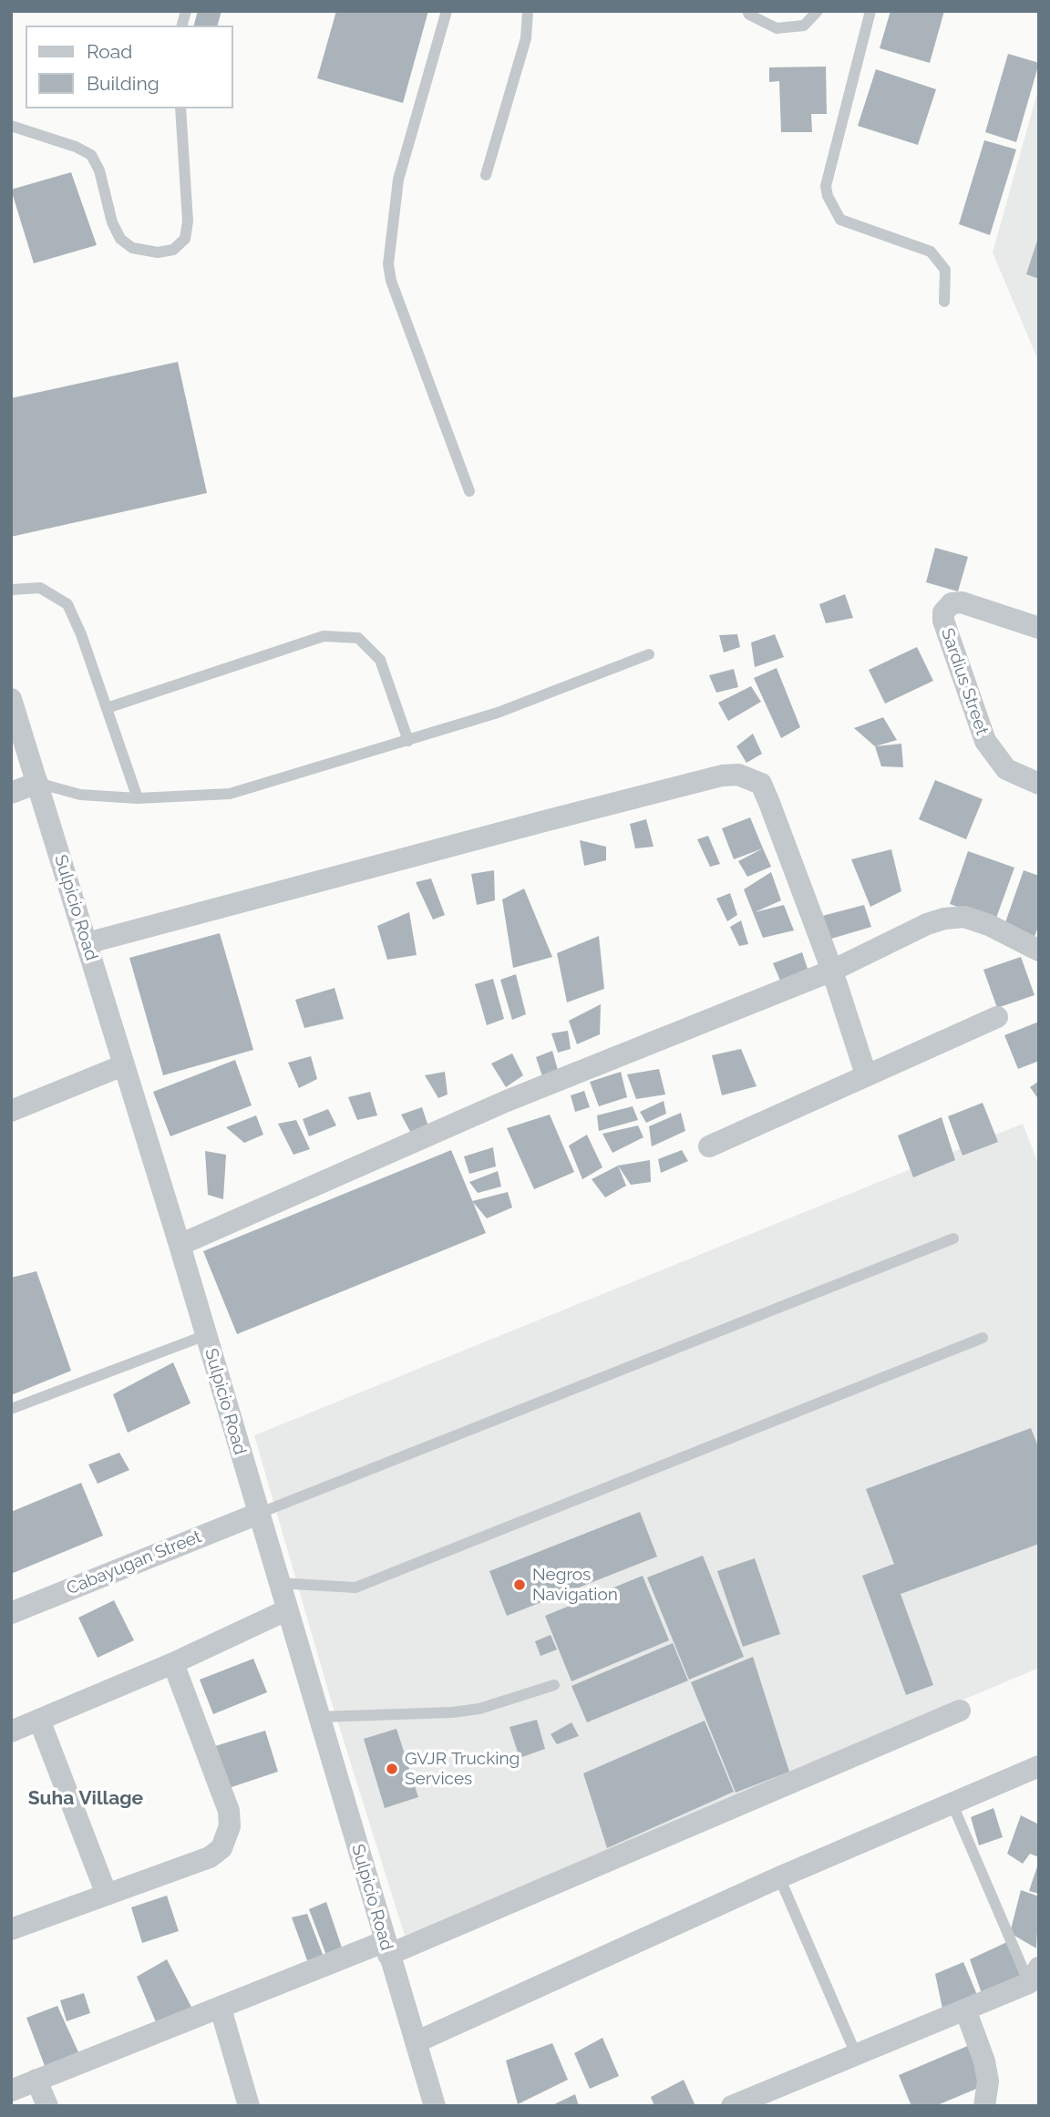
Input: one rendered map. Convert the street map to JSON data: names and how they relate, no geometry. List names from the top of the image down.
{
  "streets": {
    "street": ["Sardius Street", "Sulpicio Road", "Cabayugan Street"]
  },
  "crossings": [
    ["Sulpicio Road", "Cabayugan Street"]
  ],
  "districts": ["Suha Village"],
  "places": ["Negros Navigation", "GVJR Trucking Services"],
  "legend": ["Road", "Building"]
}
